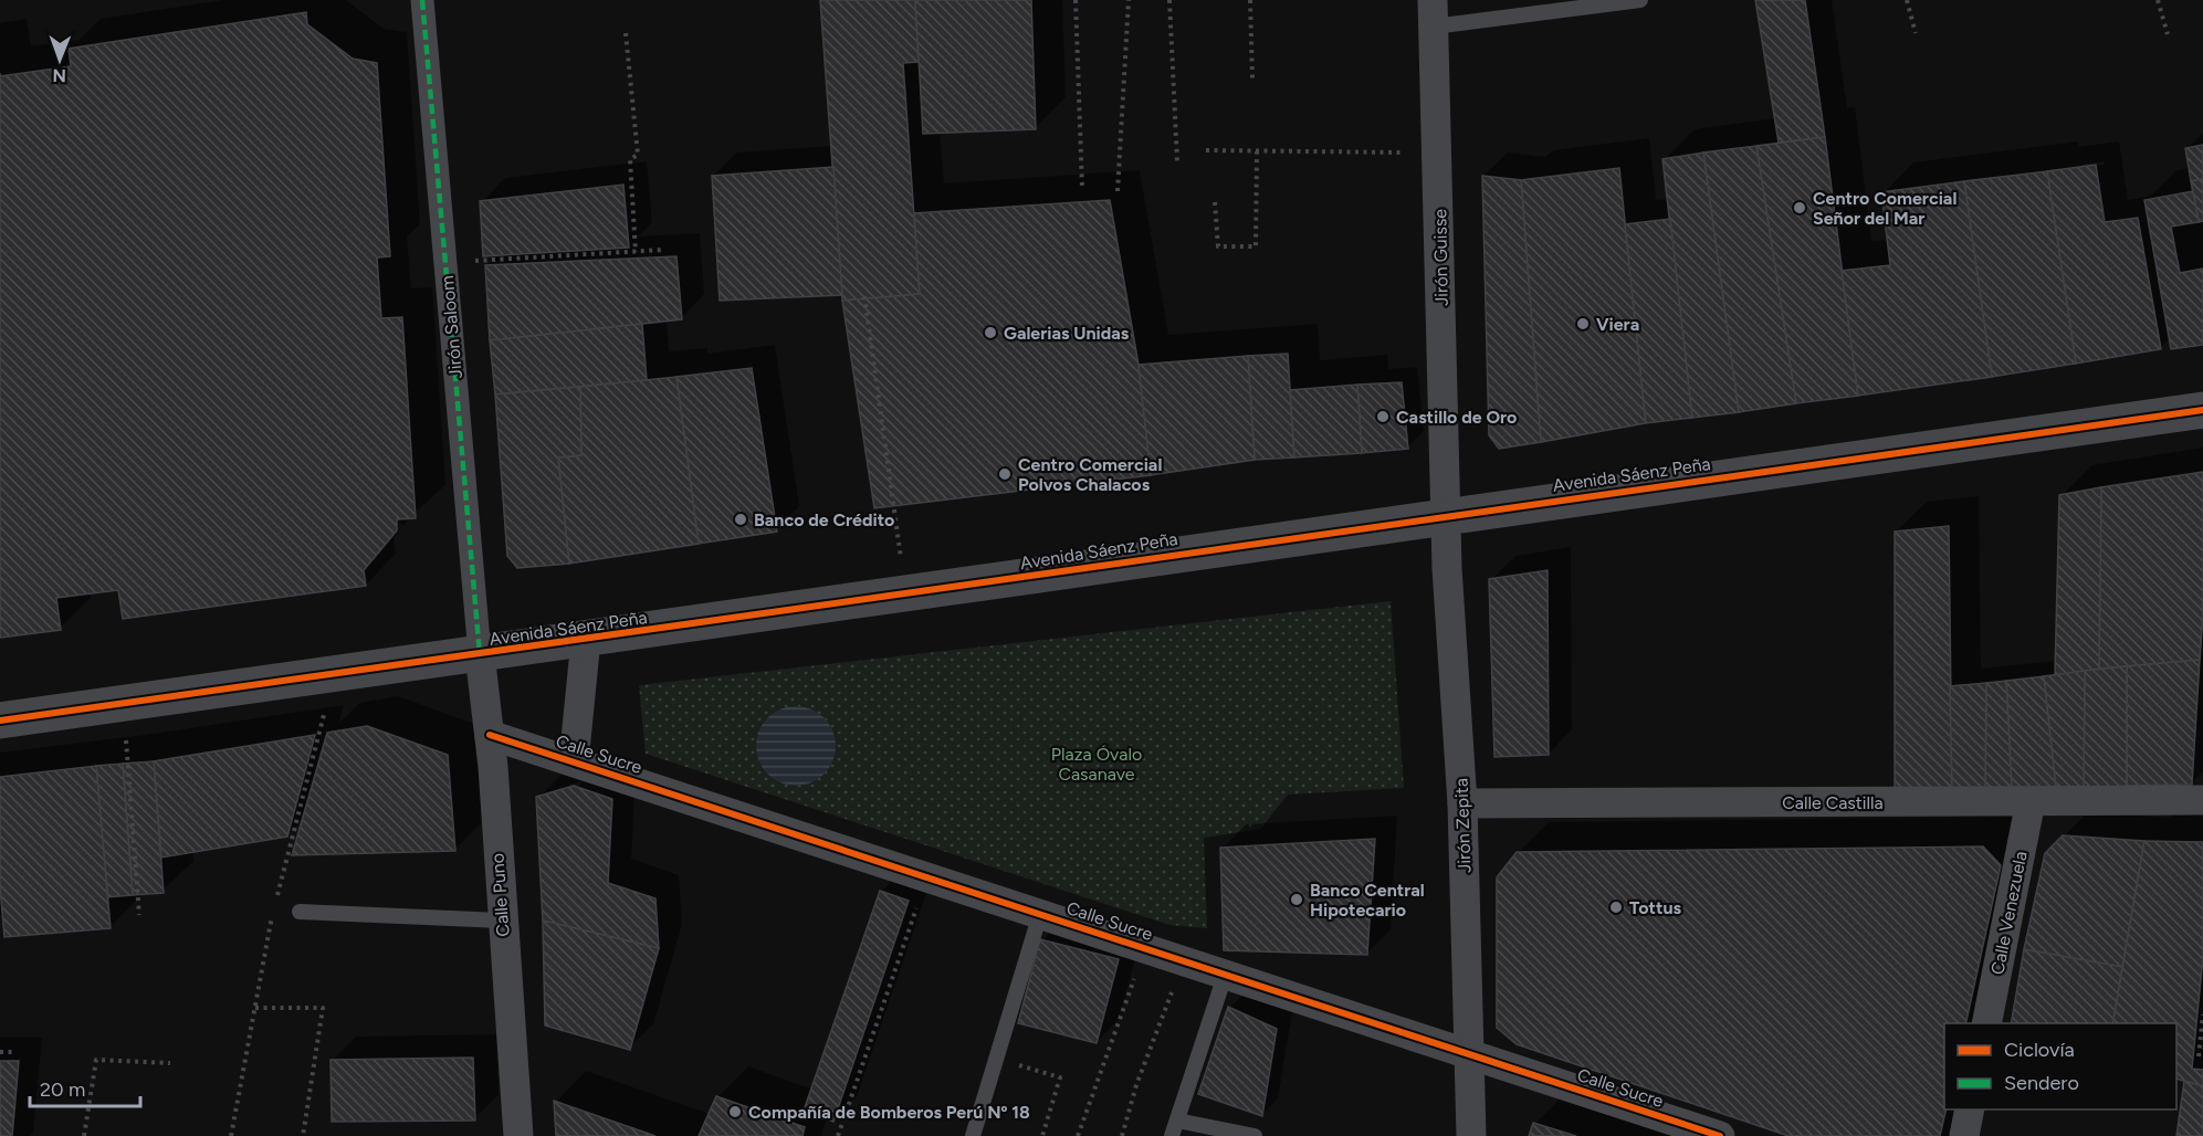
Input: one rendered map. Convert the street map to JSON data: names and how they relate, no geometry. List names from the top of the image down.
{
  "streets": {
    "street": [
      "Jirón Guisse",
      "Jirón Saloom",
      "Avenida Sáenz Peña",
      "Calle Sucre",
      "Calle Castilla",
      "Jirón Zepita",
      "Calle Puno",
      "Calle Venezuela"
    ]
  },
  "crossings": [
    ["Jirón Guisse", "Avenida Sáenz Peña"],
    ["Jirón Guisse", "Jirón Zepita"],
    ["Jirón Saloom", "Avenida Sáenz Peña"],
    ["Jirón Saloom", "Calle Puno"],
    ["Avenida Sáenz Peña", "Calle Sucre"],
    ["Avenida Sáenz Peña", "Jirón Zepita"],
    ["Avenida Sáenz Peña", "Calle Puno"],
    ["Calle Sucre", "Jirón Zepita"],
    ["Calle Sucre", "Calle Puno"],
    ["Calle Castilla", "Jirón Zepita"],
    ["Calle Castilla", "Calle Venezuela"]
  ],
  "parks": ["Plaza Óvalo Casanave"],
  "places": [
    "Centro Comercial Señor del Mar",
    "Viera",
    "Galerias Unidas",
    "Castillo de Oro",
    "Centro Comercial Polvos Chalacos",
    "Banco de Crédito",
    "Banco Central Hipotecario",
    "Tottus",
    "Compañía de Bomberos Perú Nº 18"
  ],
  "legend": ["Ciclovía", "Sendero"],
  "scale_bar": "20 m",
  "north": "bottom"
}
